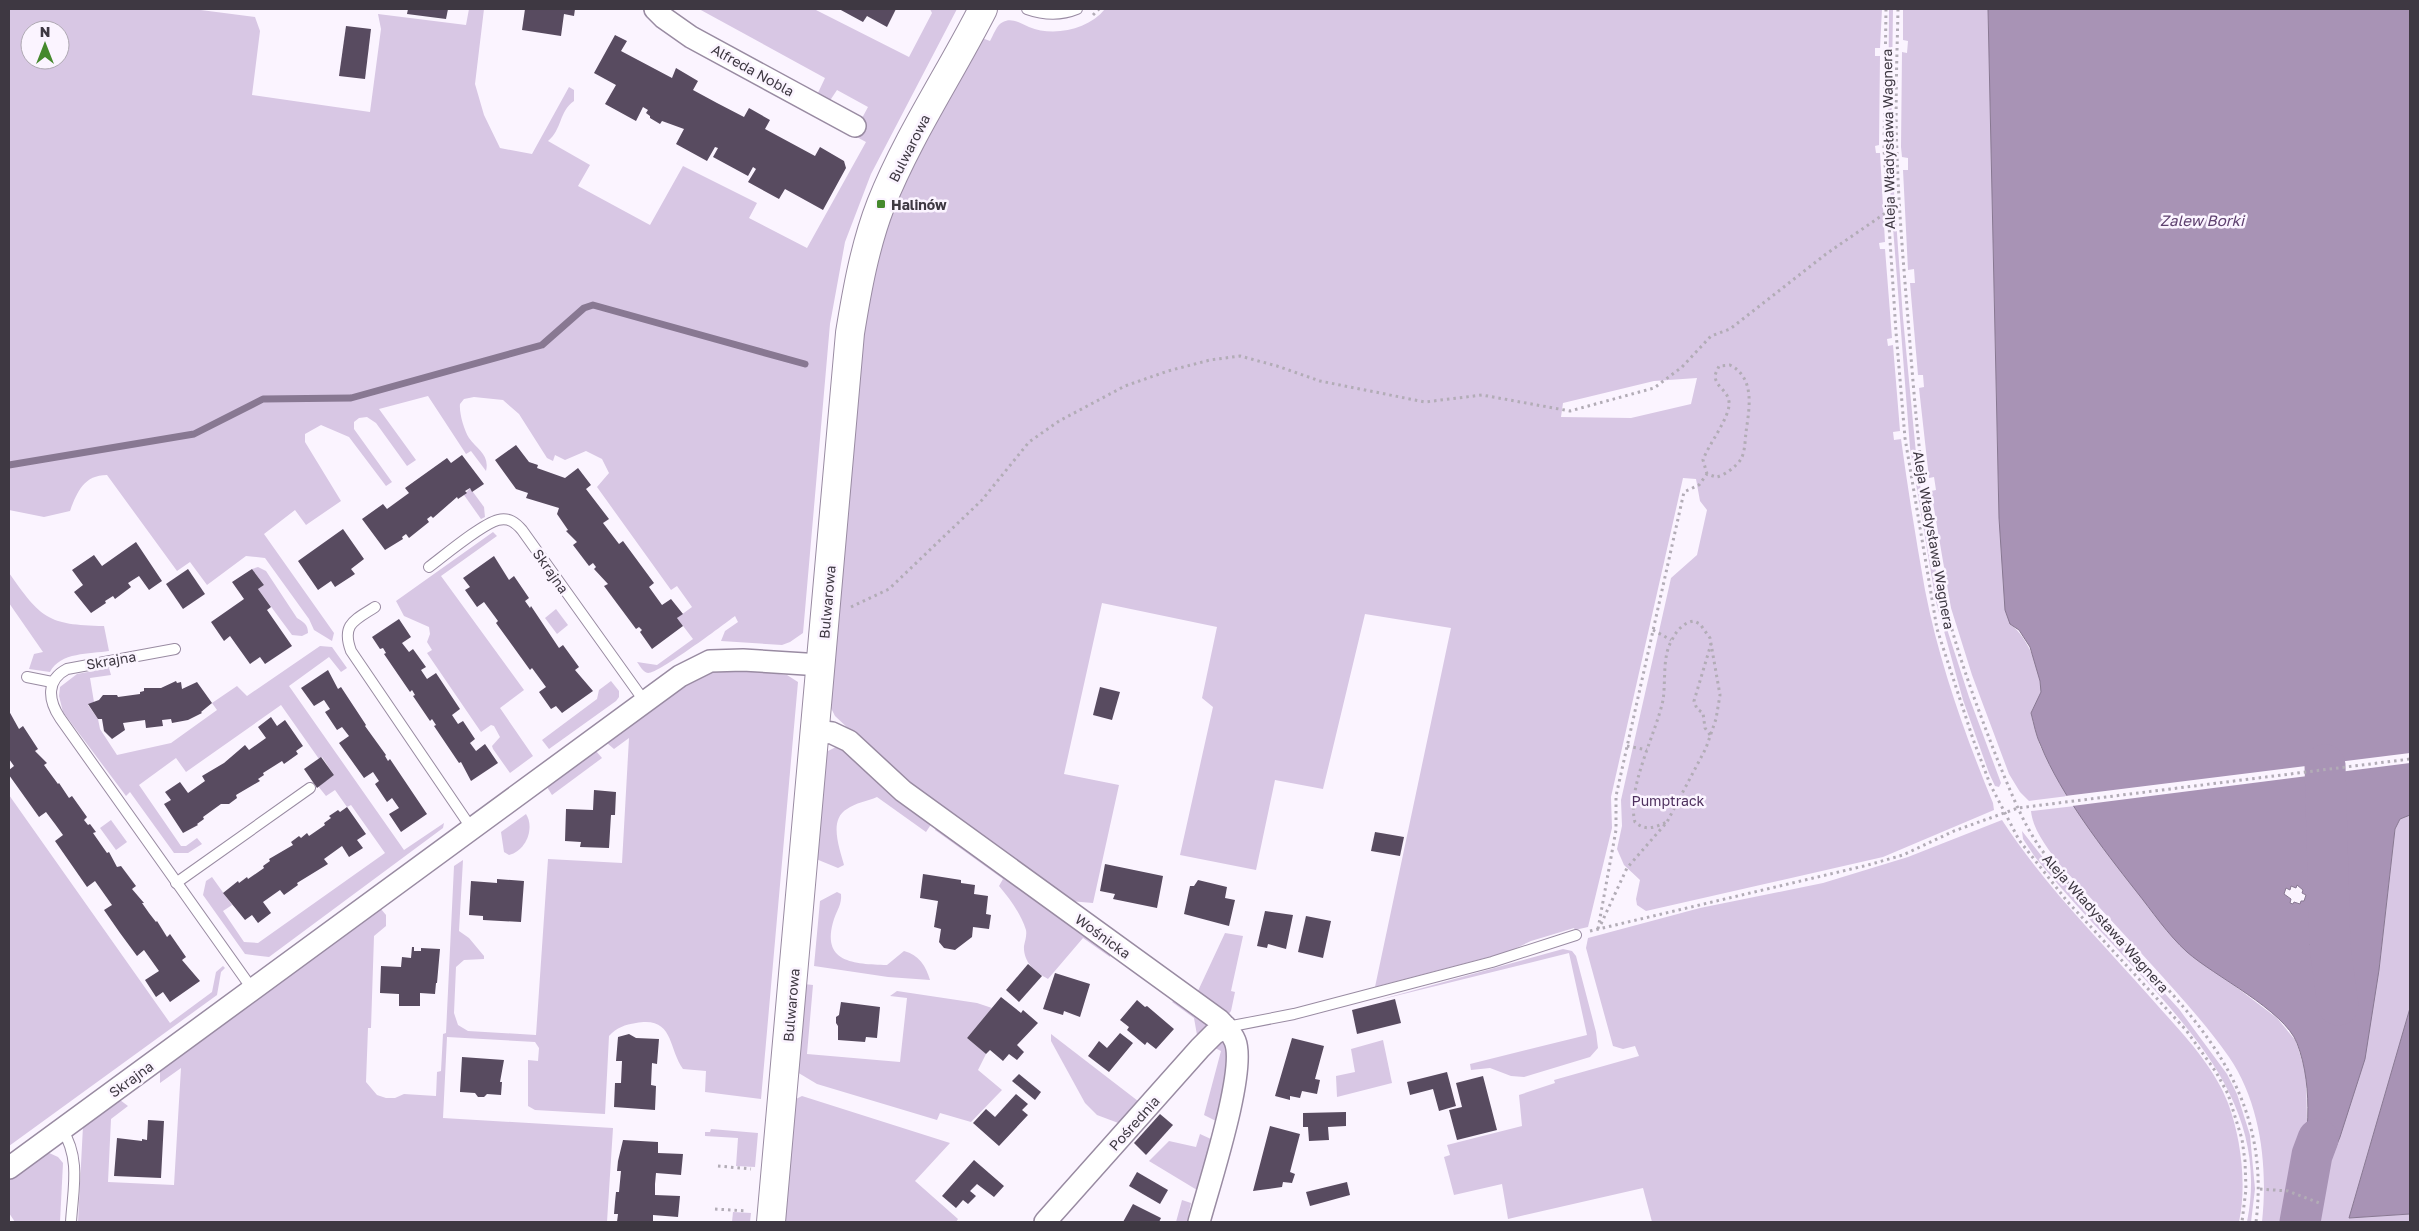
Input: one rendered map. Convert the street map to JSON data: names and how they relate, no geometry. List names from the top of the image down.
{
  "streets": {
    "street": [
      "Alfreda Nobla",
      "Bulwarowa",
      "Skrajna",
      "Wośnicka",
      "Pośrednia"
    ],
    "path": ["Aleja Władysława Wagnera"]
  },
  "crossings": [
    ["Bulwarowa", "Skrajna"],
    ["Bulwarowa", "Wośnicka"],
    ["Wośnicka", "Pośrednia"]
  ],
  "water": ["Zalew Borki"],
  "parks": ["Pumptrack"],
  "places": {
    "transit": ["Halinów"]
  },
  "north": "top"
}
